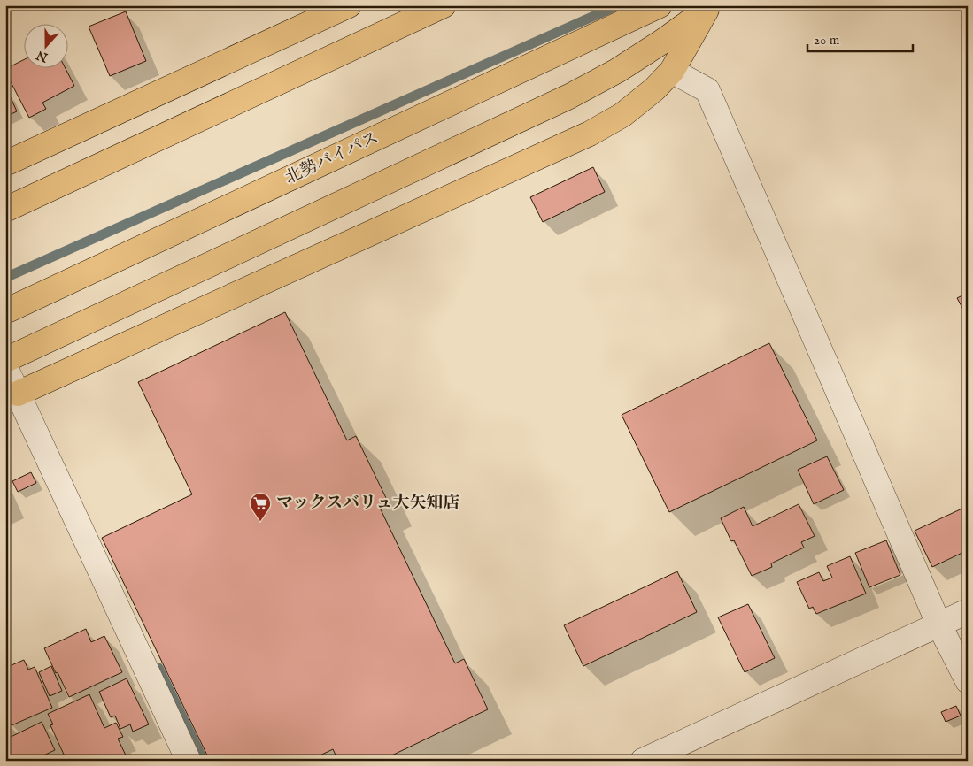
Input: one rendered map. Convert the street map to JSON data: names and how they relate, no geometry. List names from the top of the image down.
{
  "streets": {
    "highway": ["北勢バイパス"]
  },
  "places": {
    "supermarket": ["マックスバリュ大矢知店"]
  },
  "scale_bar": "20 m",
  "north": "bottom"
}
